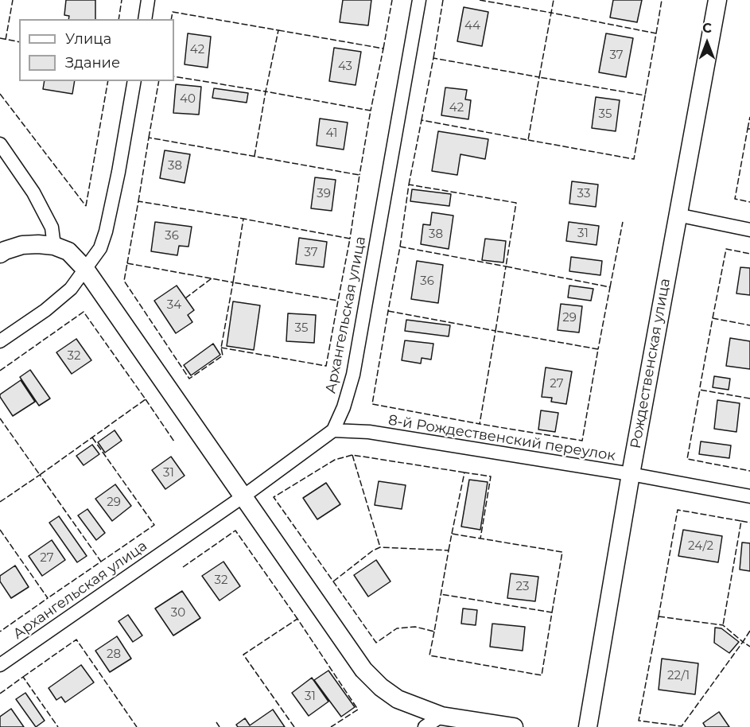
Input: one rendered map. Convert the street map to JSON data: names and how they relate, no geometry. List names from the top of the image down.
{
  "streets": {
    "main road": ["Рождественская улица"],
    "street": ["Архангельская улица", "8-й Рождественский переулок"]
  },
  "crossings": [
    ["Архангельская улица", "8-й Рождественский переулок"],
    ["Рождественская улица", "8-й Рождественский переулок"]
  ],
  "house_numbers": [
    "44",
    "42",
    "37",
    "43",
    "40",
    "42",
    "35",
    "41",
    "38",
    "39",
    "33",
    "31",
    "38",
    "36",
    "37",
    "36",
    "34",
    "29",
    "35",
    "32",
    "27",
    "31",
    "29",
    "24/2",
    "27",
    "32",
    "23",
    "30",
    "28",
    "22/1",
    "31"
  ],
  "legend": ["Улица", "Здание"],
  "north": "top"
}
